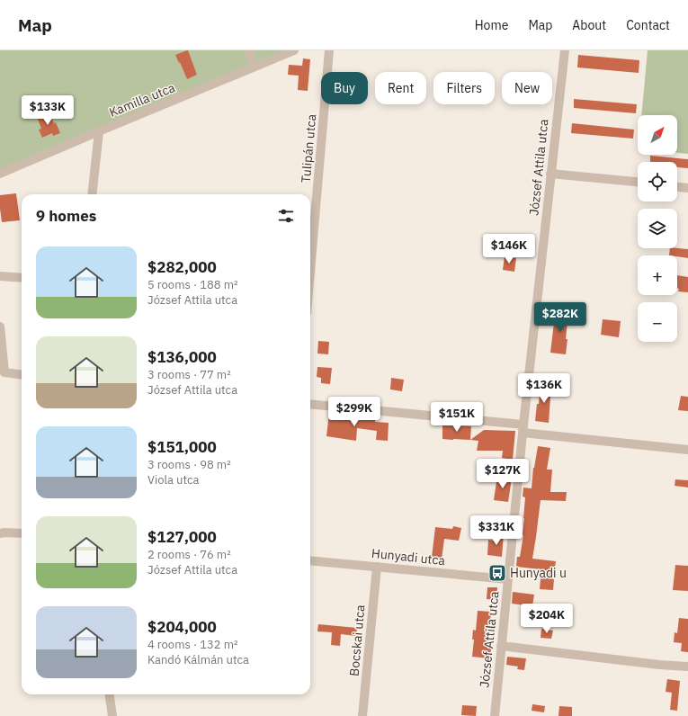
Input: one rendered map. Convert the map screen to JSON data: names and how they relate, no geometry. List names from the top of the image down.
{
  "streets": {
    "street": [
      "Kamilla utca",
      "Tulipán utca",
      "József Attila utca",
      "Hunyadi utca",
      "Bocskai utca"
    ]
  },
  "crossings": [
    ["József Attila utca", "Hunyadi utca"],
    ["Hunyadi utca", "Bocskai utca"]
  ],
  "places": {
    "bus stop": ["Hunyadi u"]
  },
  "north": "top right",
  "page": {
    "header": "Map",
    "nav": [
      "Home",
      "Map",
      "About",
      "Contact"
    ],
    "chip": [
      "Buy",
      "Rent",
      "Filters",
      "New"
    ],
    "price": [
      "$133K",
      "$146K",
      "$282K",
      "$136K",
      "$299K",
      "$151K",
      "$127K",
      "$331K",
      "$204K"
    ],
    "map_buttons": ["+", "−"],
    "heading": "9 homes",
    "list": [
      {
        "name": "$282,000",
        "note": "5 rooms · 188 m² · József Attila utca"
      },
      {
        "name": "$136,000",
        "note": "3 rooms · 77 m² · József Attila utca"
      },
      {
        "name": "$151,000",
        "note": "3 rooms · 98 m² · Viola utca"
      },
      {
        "name": "$127,000",
        "note": "2 rooms · 76 m² · József Attila utca"
      },
      {
        "name": "$204,000",
        "note": "4 rooms · 132 m² · Kandó Kálmán utca"
      }
    ]
  }
}
